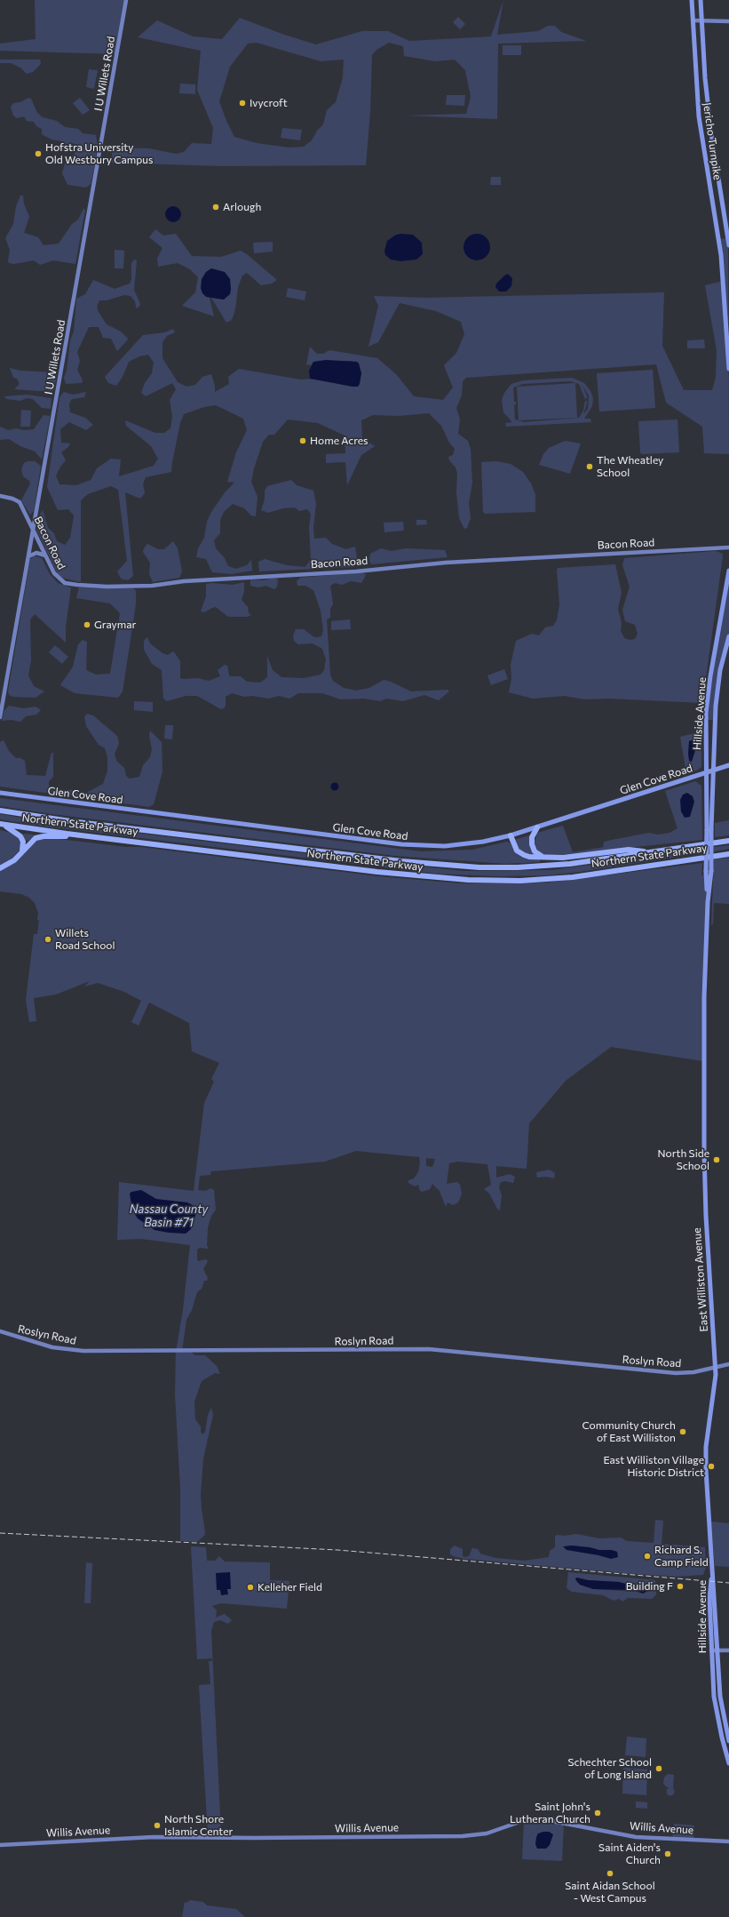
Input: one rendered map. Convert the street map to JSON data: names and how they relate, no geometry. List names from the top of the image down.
{
  "streets": {
    "highway": ["Northern State Parkway"],
    "main road": [
      "Jericho Turnpike",
      "Hillside Avenue",
      "Glen Cove Road",
      "East Williston Avenue"
    ],
    "street": [
      "I U Willets Road",
      "Bacon Road",
      "Roslyn Road",
      "Willis Avenue"
    ]
  },
  "crossings": [
    ["I U Willets Road", "Bacon Road"],
    ["Hillside Avenue", "Glen Cove Road"],
    ["Hillside Avenue", "East Williston Avenue"],
    ["East Williston Avenue", "Roslyn Road"]
  ],
  "water": ["Nassau County Basin #71"],
  "places": [
    "Ivycroft",
    "Hofstra University Old Westbury Campus",
    "Arlough",
    "Home Acres",
    "The Wheatley School",
    "Graymar",
    "Willets Road School",
    "North Side School",
    "Community Church of East Williston",
    "East Williston Village Historic District",
    "Richard S. Camp Field",
    "Building F",
    "Kelleher Field",
    "Schechter School of Long Island",
    "Saint John's Lutheran Church",
    "North Shore Islamic Center",
    "Saint Aiden's Church",
    "Saint Aidan School - West Campus"
  ]
}
